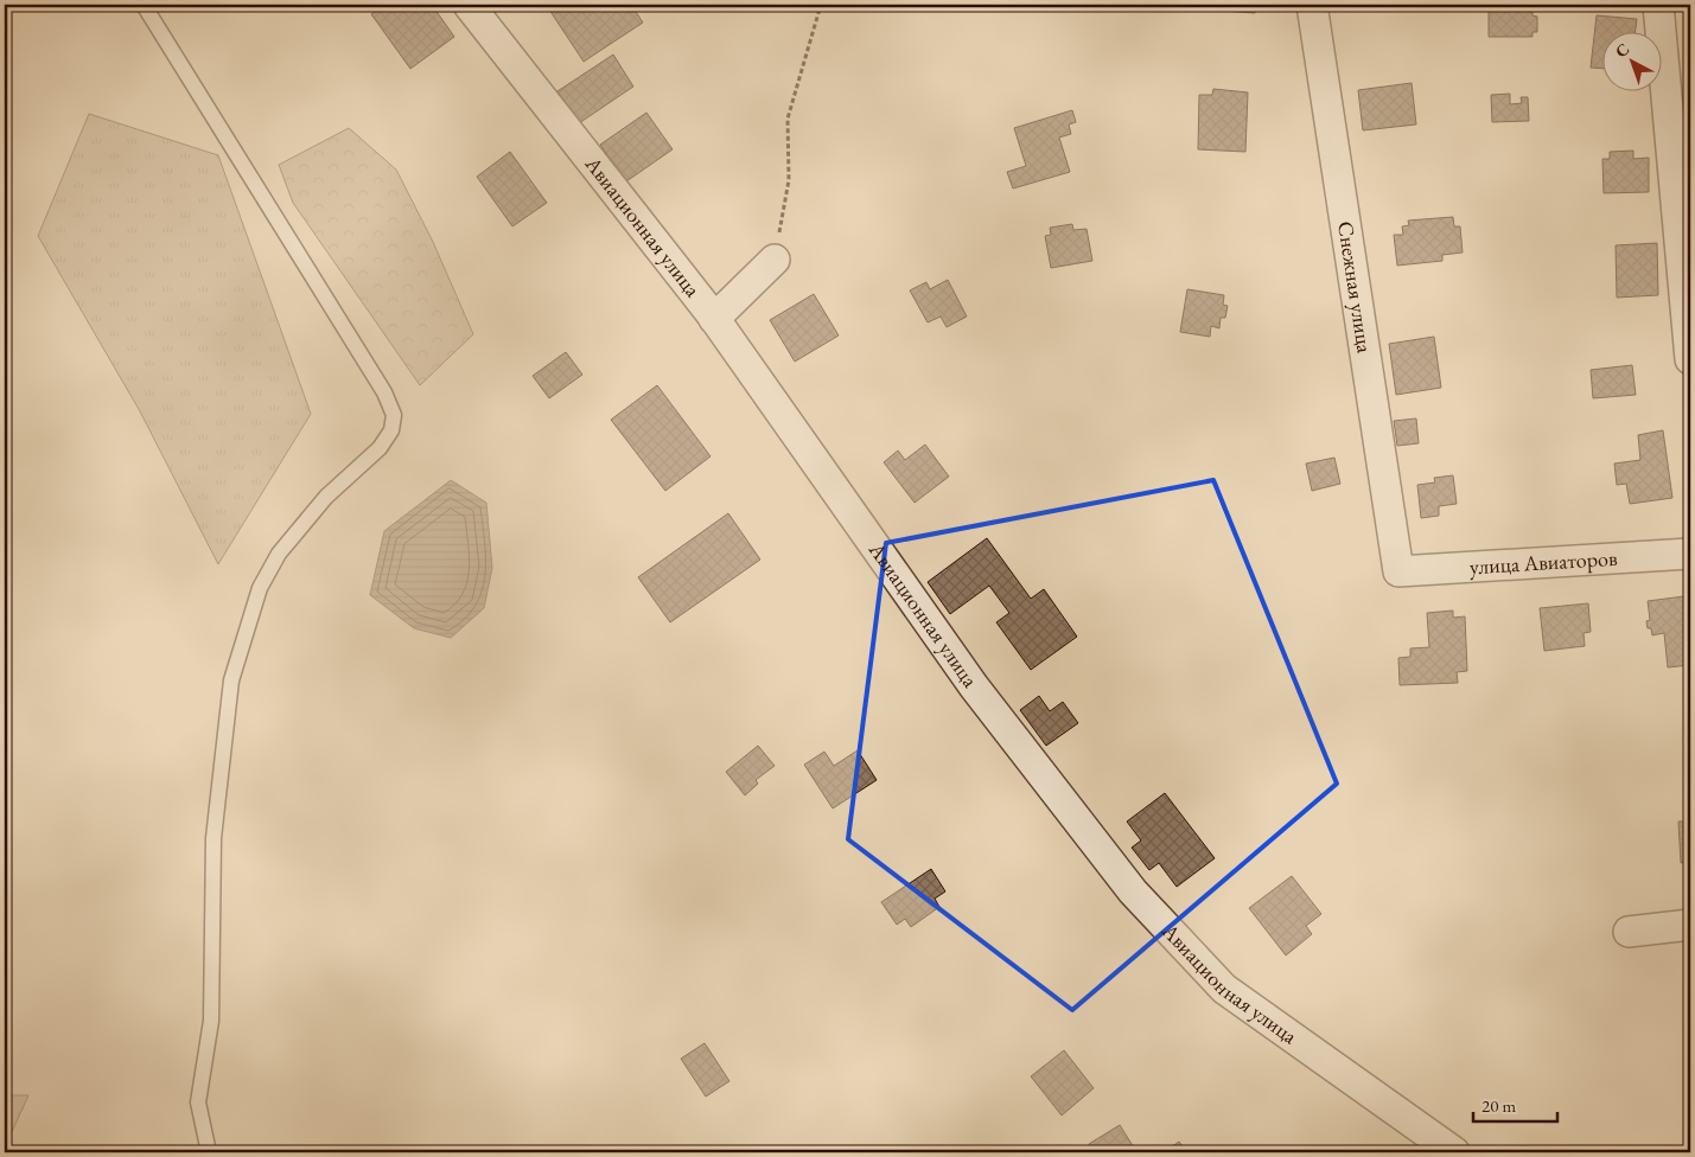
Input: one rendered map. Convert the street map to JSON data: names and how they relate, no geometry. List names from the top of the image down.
{
  "streets": {
    "street": ["Авиационная улица", "Снежная улица", "улица Авиаторов"]
  },
  "crossings": [
    ["Снежная улица", "улица Авиаторов"]
  ],
  "scale_bar": "20 m",
  "north": "top left"
}
